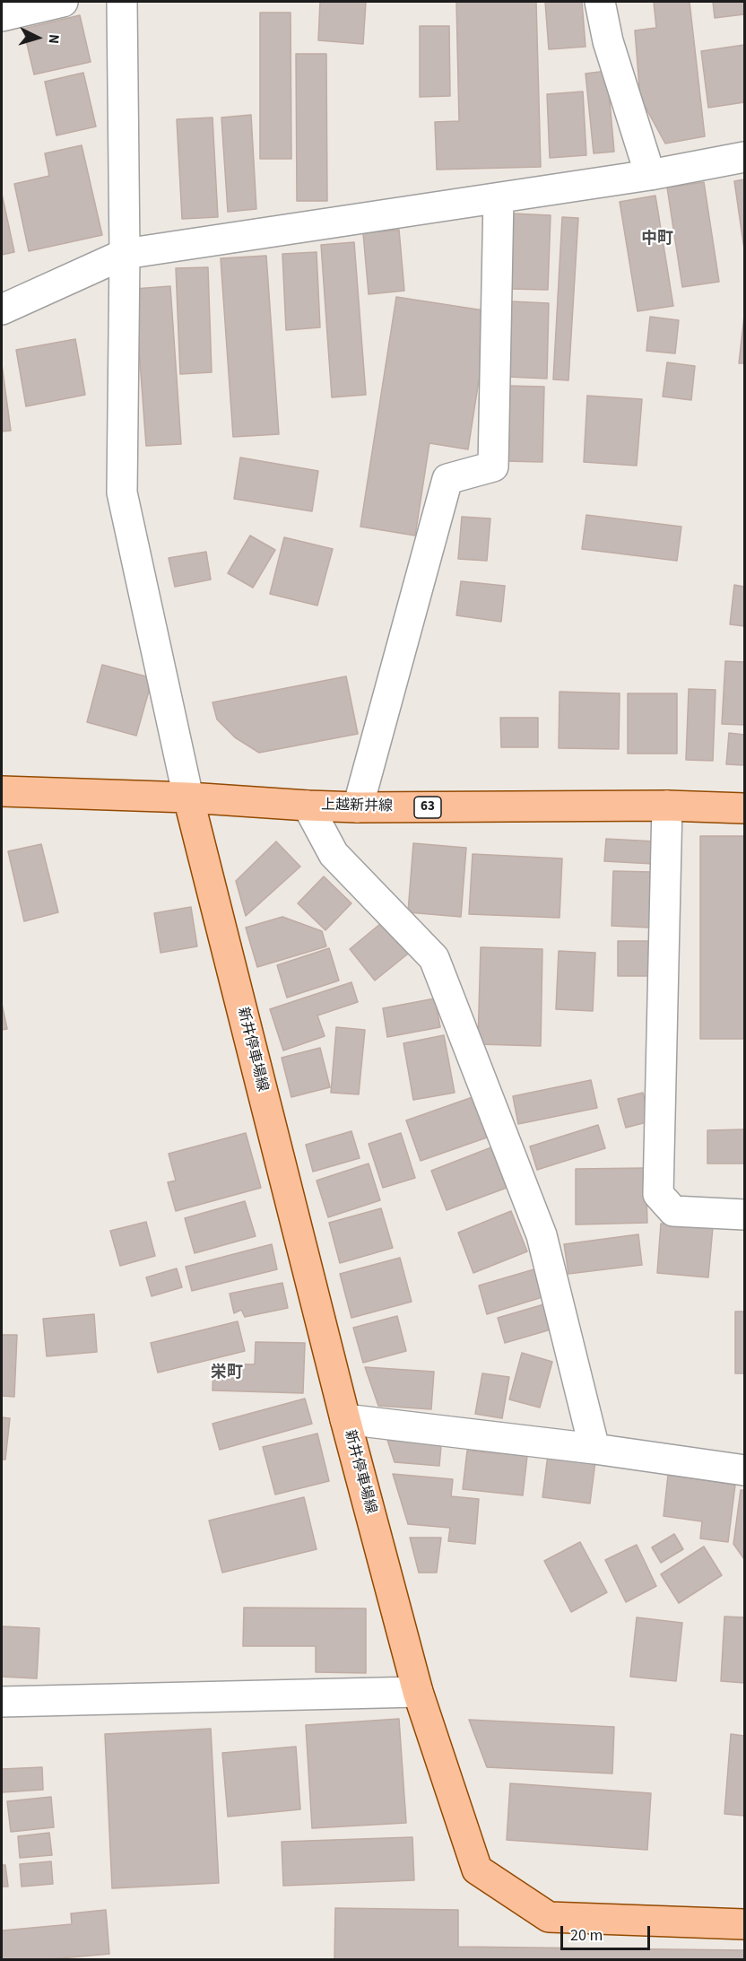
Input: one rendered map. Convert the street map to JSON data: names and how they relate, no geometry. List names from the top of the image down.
{
  "streets": {
    "main road": ["上越新井線", "63", "新井停車場線"]
  },
  "crossings": [
    ["上越新井線", "新井停車場線"]
  ],
  "districts": ["中町", "栄町"],
  "scale_bar": "20 m",
  "north": "right"
}
